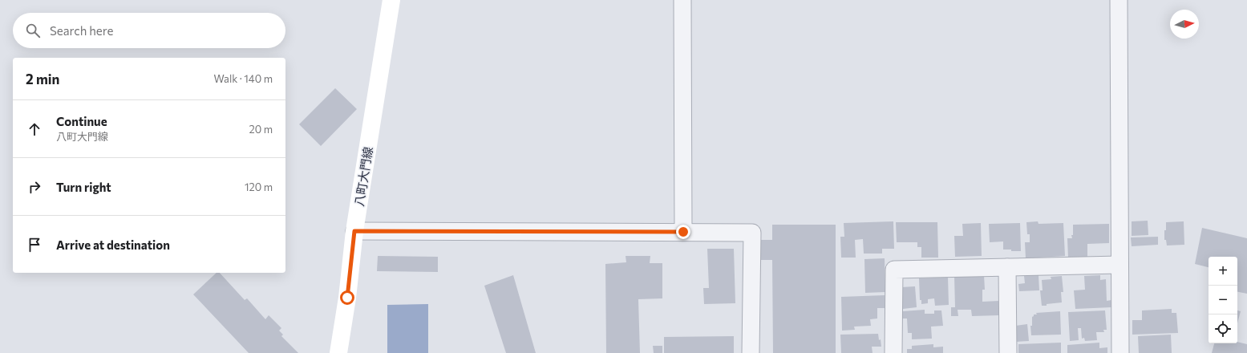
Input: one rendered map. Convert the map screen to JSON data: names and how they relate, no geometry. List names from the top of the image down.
{
  "streets": {
    "main road": ["八町大門線"]
  },
  "north": "right",
  "page": {
    "search": "Search here",
    "heading": ["2 min", "Walk · 140 m"],
    "list": [
      ["Continue", "八町大門線", "20 m"],
      ["Turn right", "120 m"],
      "Arrive at destination"
    ],
    "map_buttons": ["+", "−"]
  }
}
